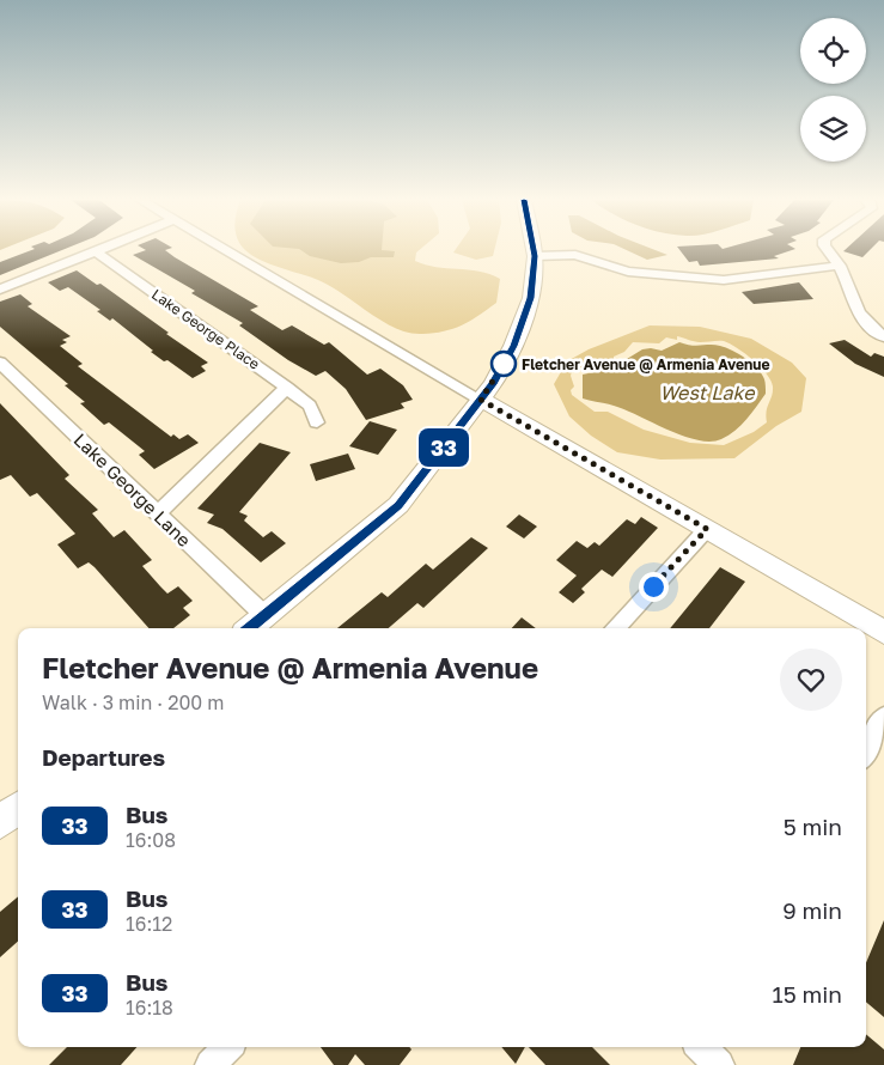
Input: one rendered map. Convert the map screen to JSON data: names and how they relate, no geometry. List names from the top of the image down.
{
  "streets": {
    "street": ["Lake George Place", "Lake George Lane"]
  },
  "water": ["West Lake"],
  "places": ["Fletcher Avenue @ Armenia Avenue"],
  "lines": ["bus line 33"],
  "page": {
    "on_map": "33",
    "heading": [
      ["Fletcher Avenue @ Armenia Avenue", "Walk · 3 min · 200 m"],
      "Departures"
    ],
    "list": [
      {
        "mark": "33",
        "name": "Bus",
        "note": "16:08",
        "value": "5 min"
      },
      {
        "mark": "33",
        "name": "Bus",
        "note": "16:12",
        "value": "9 min"
      },
      {
        "mark": "33",
        "name": "Bus",
        "note": "16:18",
        "value": "15 min"
      }
    ]
  }
}
